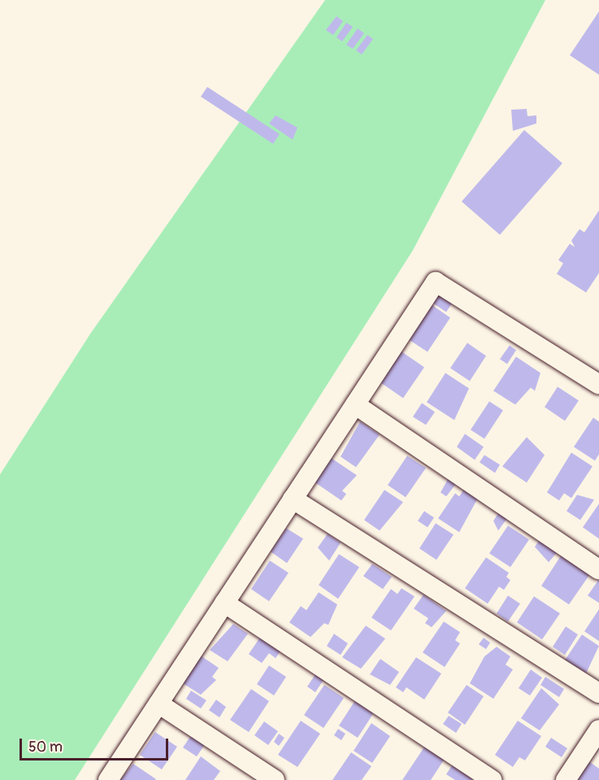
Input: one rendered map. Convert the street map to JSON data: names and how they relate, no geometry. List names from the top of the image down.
{
  "scale_bar": "50 m"
}
